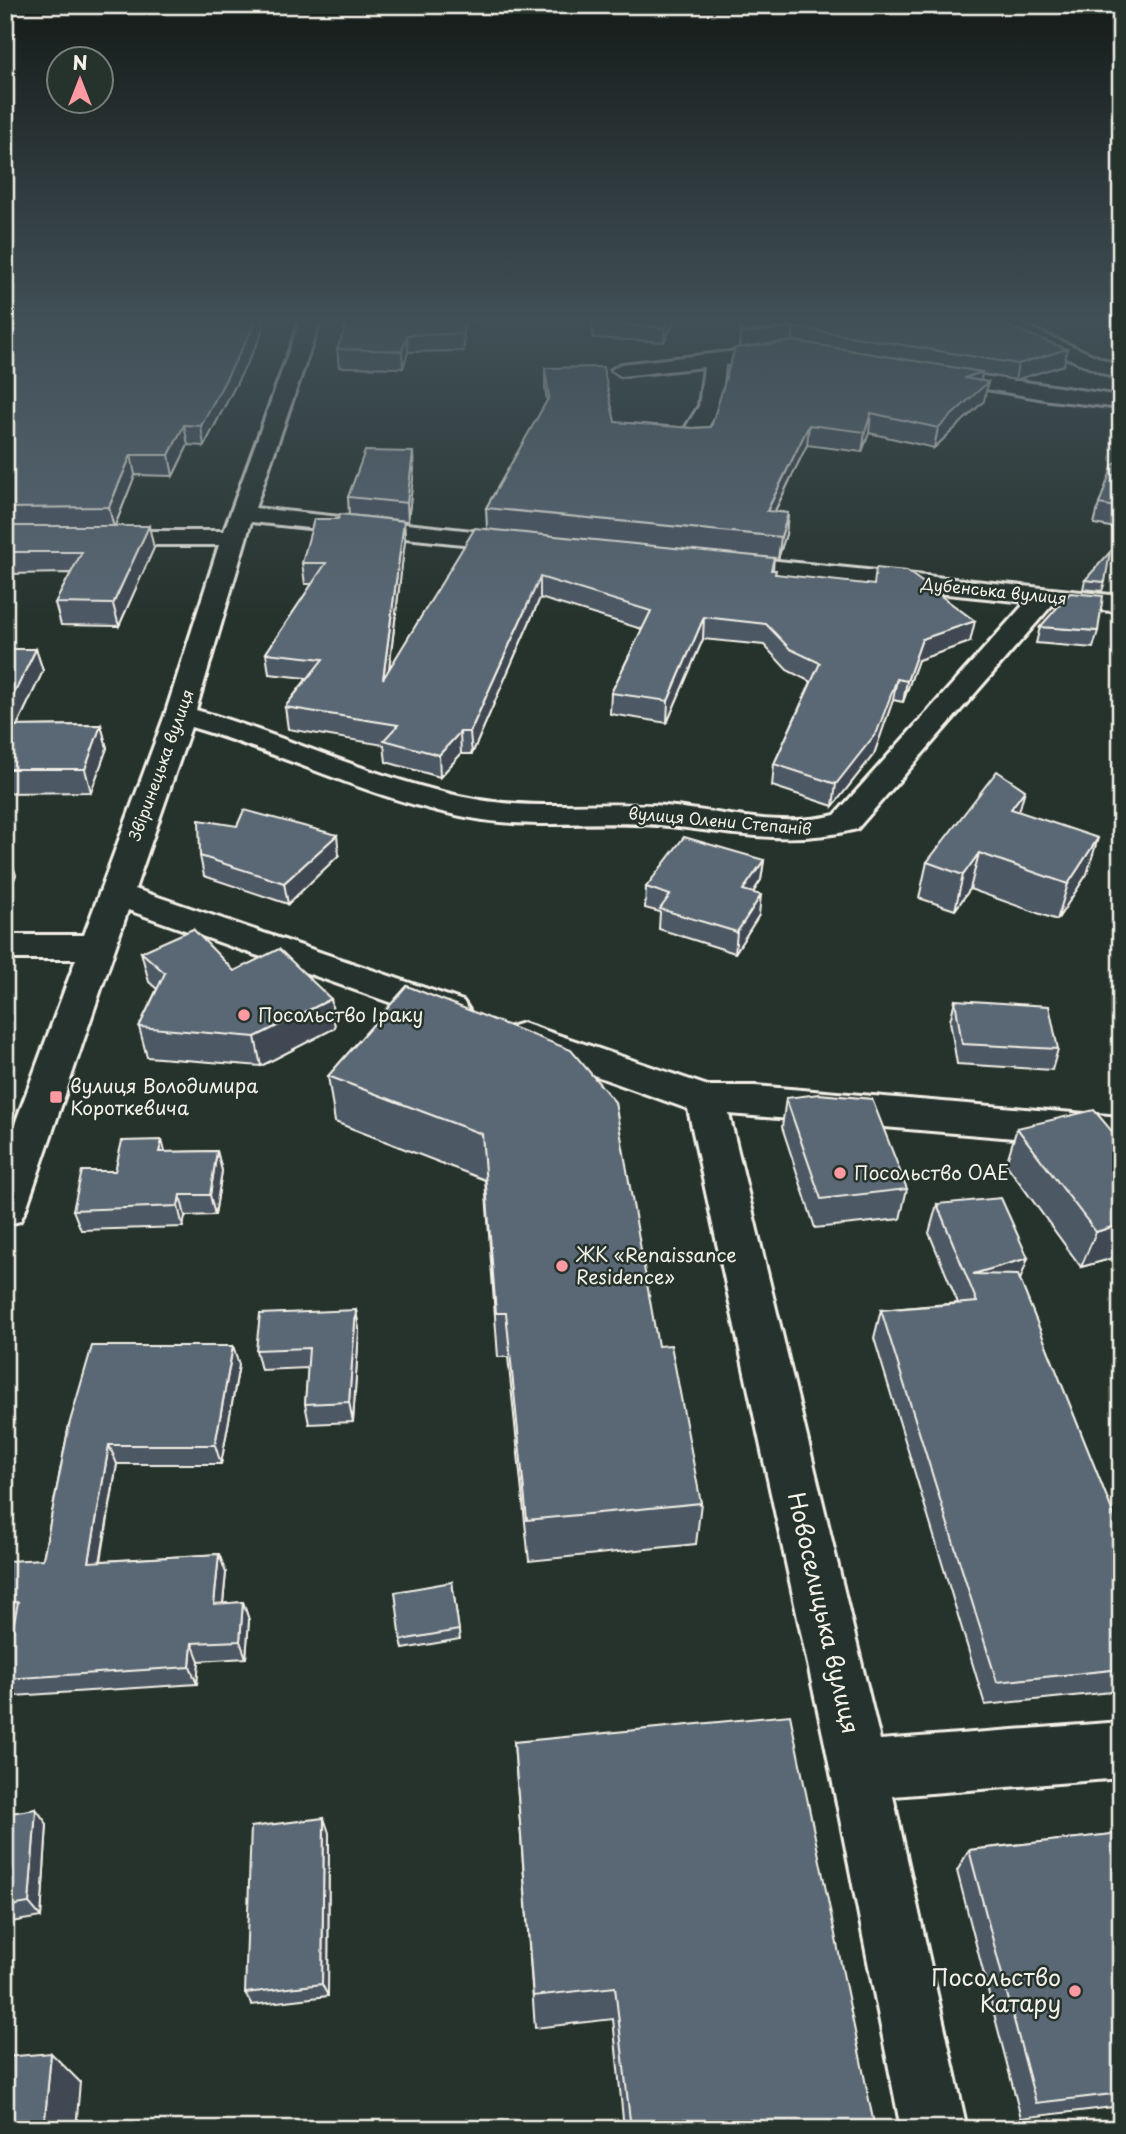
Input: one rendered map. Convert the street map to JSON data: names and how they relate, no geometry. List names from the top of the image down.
{
  "streets": {
    "street": [
      "Дубенська вулиця",
      "Звіринецька вулиця",
      "вулиця Олени Степанів",
      "Новоселицька вулиця"
    ]
  },
  "crossings": [
    ["Дубенська вулиця", "вулиця Олени Степанів"],
    ["Звіринецька вулиця", "вулиця Олени Степанів"]
  ],
  "places": {
    "other": [
      "Посольство Іраку",
      "Посольство ОАЕ",
      "ЖК «Renaissance Residence»",
      "Посольство Катару"
    ],
    "transit": ["вулиця Володимира Короткевича"]
  },
  "north": "top"
}
